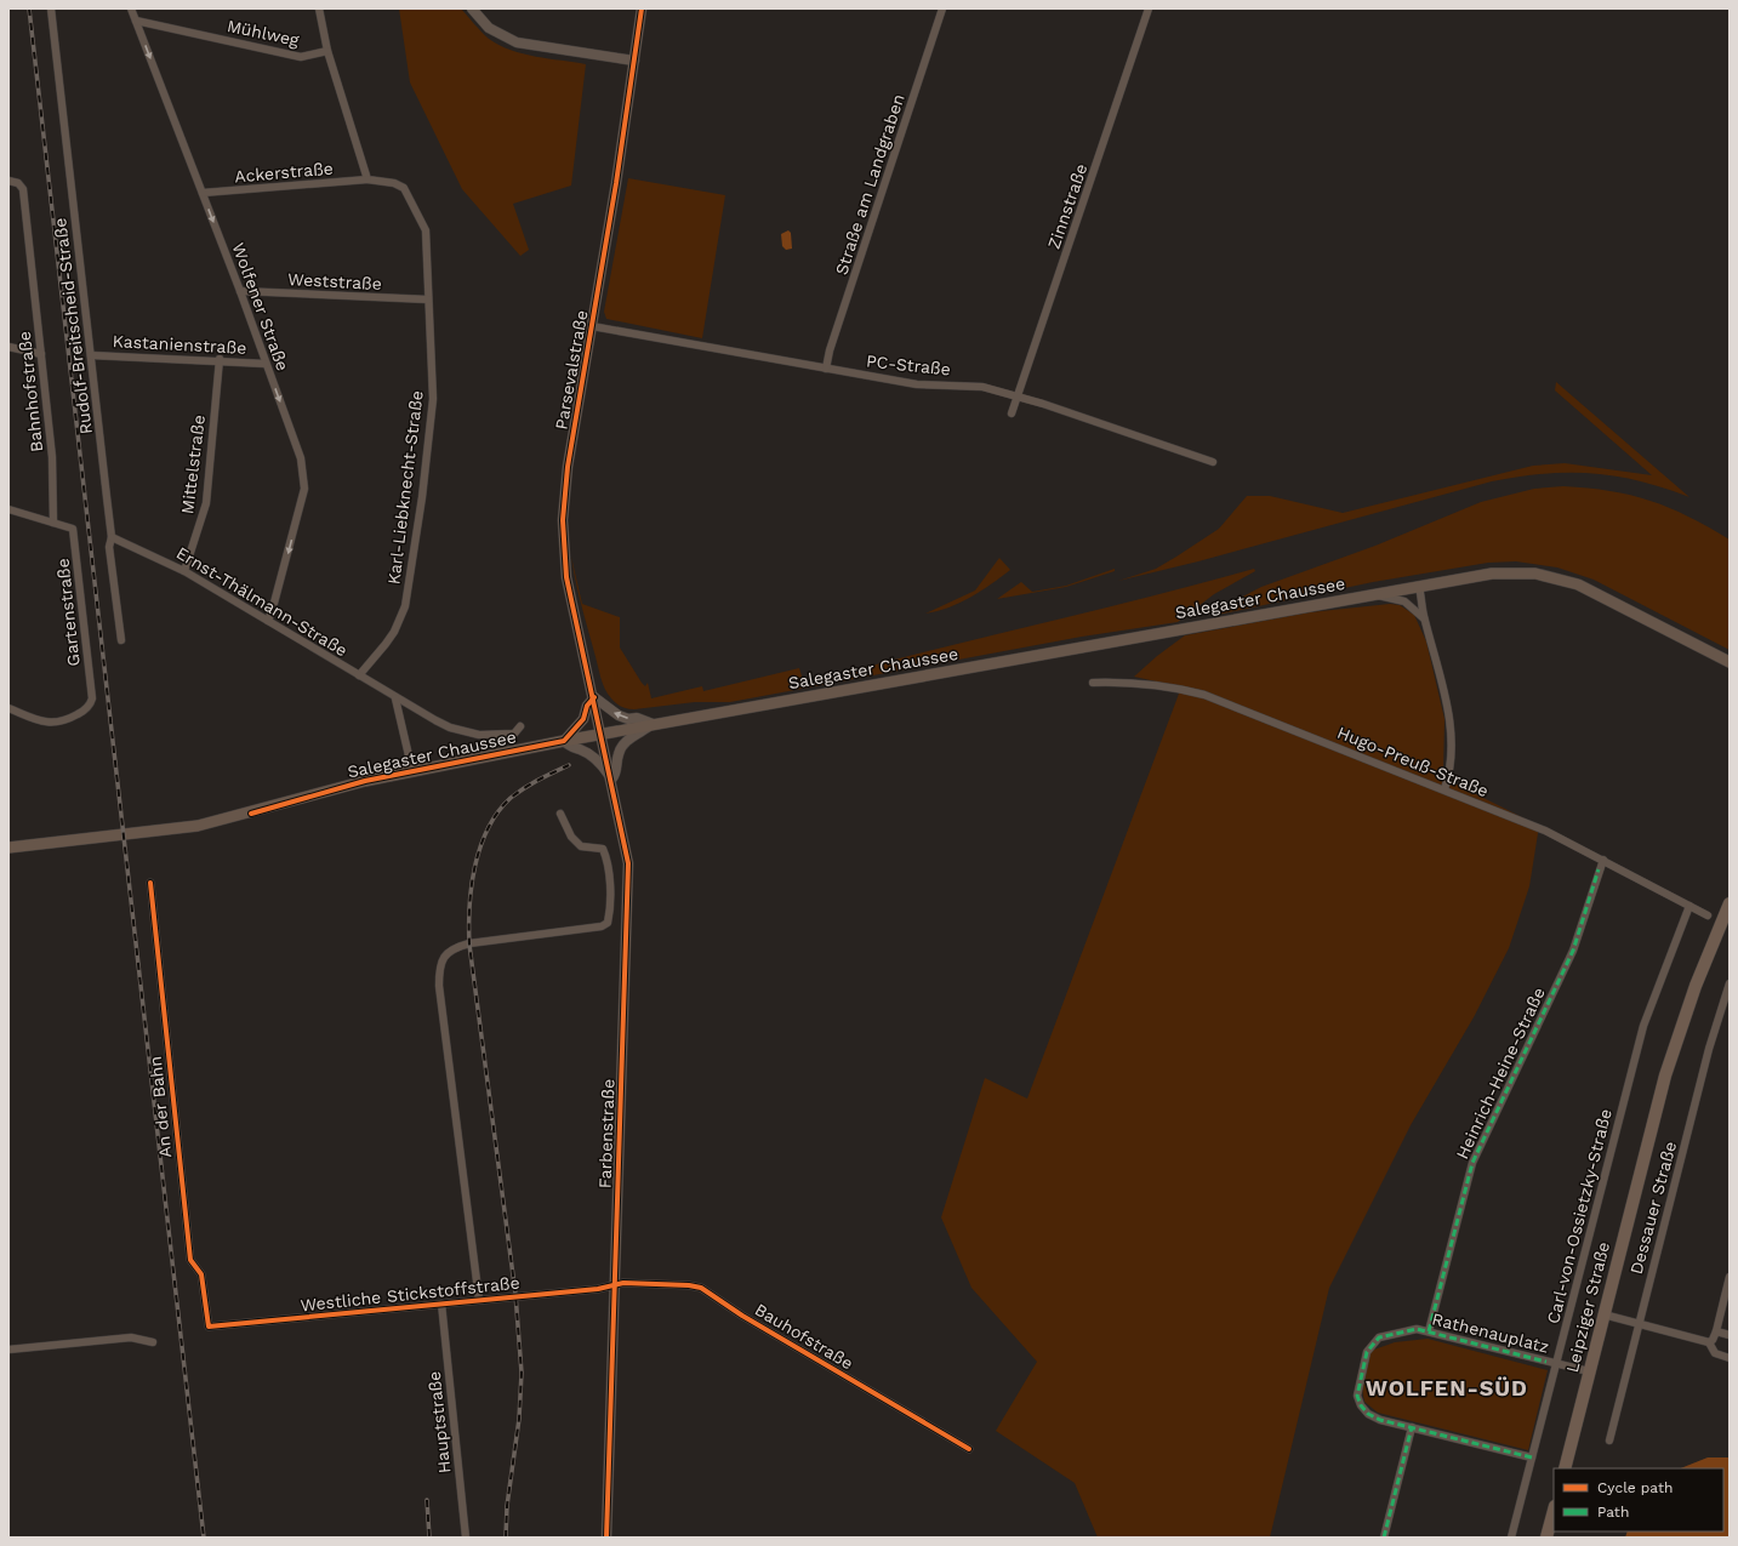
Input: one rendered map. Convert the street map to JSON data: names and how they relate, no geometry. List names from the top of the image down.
{
  "streets": {
    "main road": ["Salegaster Chaussee", "Leipziger Straße"],
    "street": [
      "Mühlweg",
      "Ackerstraße",
      "Straße am Landgraben",
      "Zinnstraße",
      "Weststraße",
      "Wolfener Straße",
      "Rudolf-Breitscheid-Straße",
      "Kastanienstraße",
      "PC-Straße",
      "Parsevalstraße",
      "Bahnhofstraße",
      "Mittelstraße",
      "Karl-Liebknecht-Straße",
      "Ernst-Thälmann-Straße",
      "Gartenstraße",
      "Hugo-Preuß-Straße",
      "Heinrich-Heine-Straße",
      "An der Bahn",
      "Farbenstraße",
      "Dessauer Straße",
      "Carl-von-Ossietzky-Straße",
      "Westliche Stickstoffstraße",
      "Rathenauplatz",
      "Bauhofstraße",
      "Hauptstraße"
    ]
  },
  "crossings": [
    ["Mühlweg", "Wolfener Straße"],
    ["Ackerstraße", "Wolfener Straße"],
    ["Ackerstraße", "Karl-Liebknecht-Straße"],
    ["Straße am Landgraben", "PC-Straße"],
    ["Zinnstraße", "PC-Straße"],
    ["Weststraße", "Wolfener Straße"],
    ["Weststraße", "Karl-Liebknecht-Straße"],
    ["Wolfener Straße", "Kastanienstraße"],
    ["Wolfener Straße", "Ernst-Thälmann-Straße"],
    ["Rudolf-Breitscheid-Straße", "Kastanienstraße"],
    ["Rudolf-Breitscheid-Straße", "Ernst-Thälmann-Straße"],
    ["Kastanienstraße", "Mittelstraße"],
    ["PC-Straße", "Parsevalstraße"],
    ["Parsevalstraße", "Salegaster Chaussee"],
    ["Parsevalstraße", "Farbenstraße"],
    ["Bahnhofstraße", "Gartenstraße"],
    ["Mittelstraße", "Ernst-Thälmann-Straße"],
    ["Karl-Liebknecht-Straße", "Ernst-Thälmann-Straße"],
    ["Salegaster Chaussee", "Farbenstraße"],
    ["Hugo-Preuß-Straße", "Heinrich-Heine-Straße"],
    ["Hugo-Preuß-Straße", "Carl-von-Ossietzky-Straße"],
    ["Heinrich-Heine-Straße", "Rathenauplatz"],
    ["An der Bahn", "Westliche Stickstoffstraße"],
    ["Farbenstraße", "Westliche Stickstoffstraße"],
    ["Farbenstraße", "Bauhofstraße"],
    ["Carl-von-Ossietzky-Straße", "Rathenauplatz"],
    ["Westliche Stickstoffstraße", "Bauhofstraße"],
    ["Westliche Stickstoffstraße", "Hauptstraße"],
    ["Leipziger Straße", "Rathenauplatz"]
  ],
  "one_way": ["Wolfener Straße"],
  "districts": ["WOLFEN-SÜD"],
  "legend": ["Cycle path", "Path"]
}
